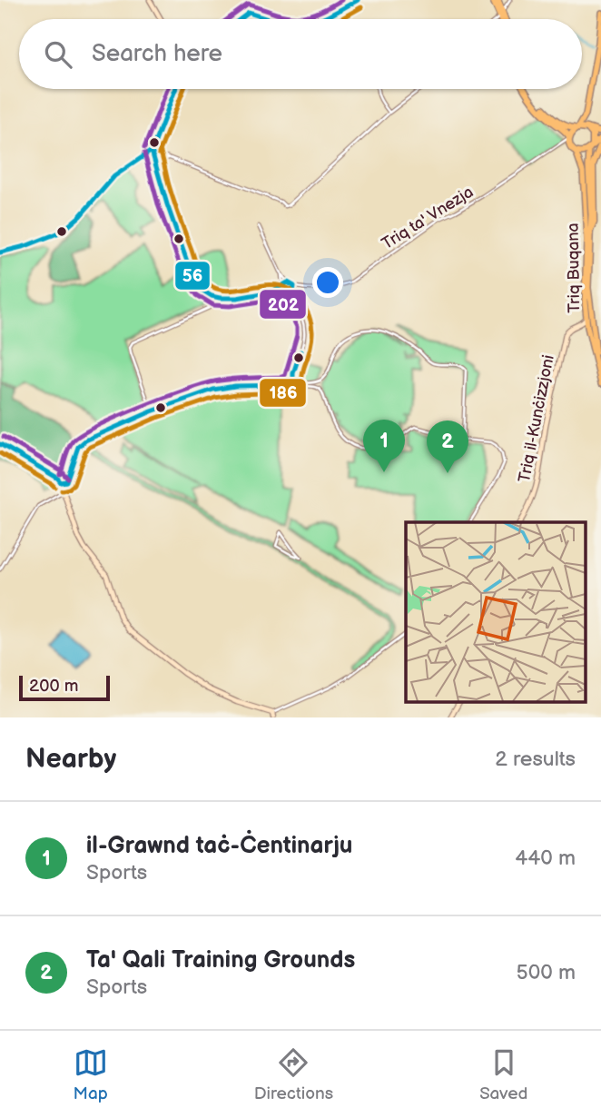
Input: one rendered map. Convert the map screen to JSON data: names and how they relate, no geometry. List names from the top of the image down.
{
  "streets": {
    "main road": ["Triq Buqana", "Triq il-Kunċizzjoni"],
    "street": ["Triq ta' Vnezja"]
  },
  "crossings": [
    ["Triq ta' Vnezja", "Triq Buqana"],
    ["Triq Buqana", "Triq il-Kunċizzjoni"]
  ],
  "lines": ["transit line 56", "transit line 202", "transit line 186"],
  "scale_bar": "200 m",
  "page": {
    "search": "Search here",
    "pins": ["1", "2"],
    "scale": "200 m",
    "heading": ["Nearby", "2 results"],
    "list": [
      {
        "mark": "1",
        "name": "il-Grawnd taċ-Ċentinarju",
        "note": "Sports",
        "value": "440 m"
      },
      {
        "mark": "2",
        "name": "Ta' Qali Training Grounds",
        "note": "Sports",
        "value": "500 m"
      }
    ],
    "nav": ["Map", "Directions", "Saved"]
  }
}
